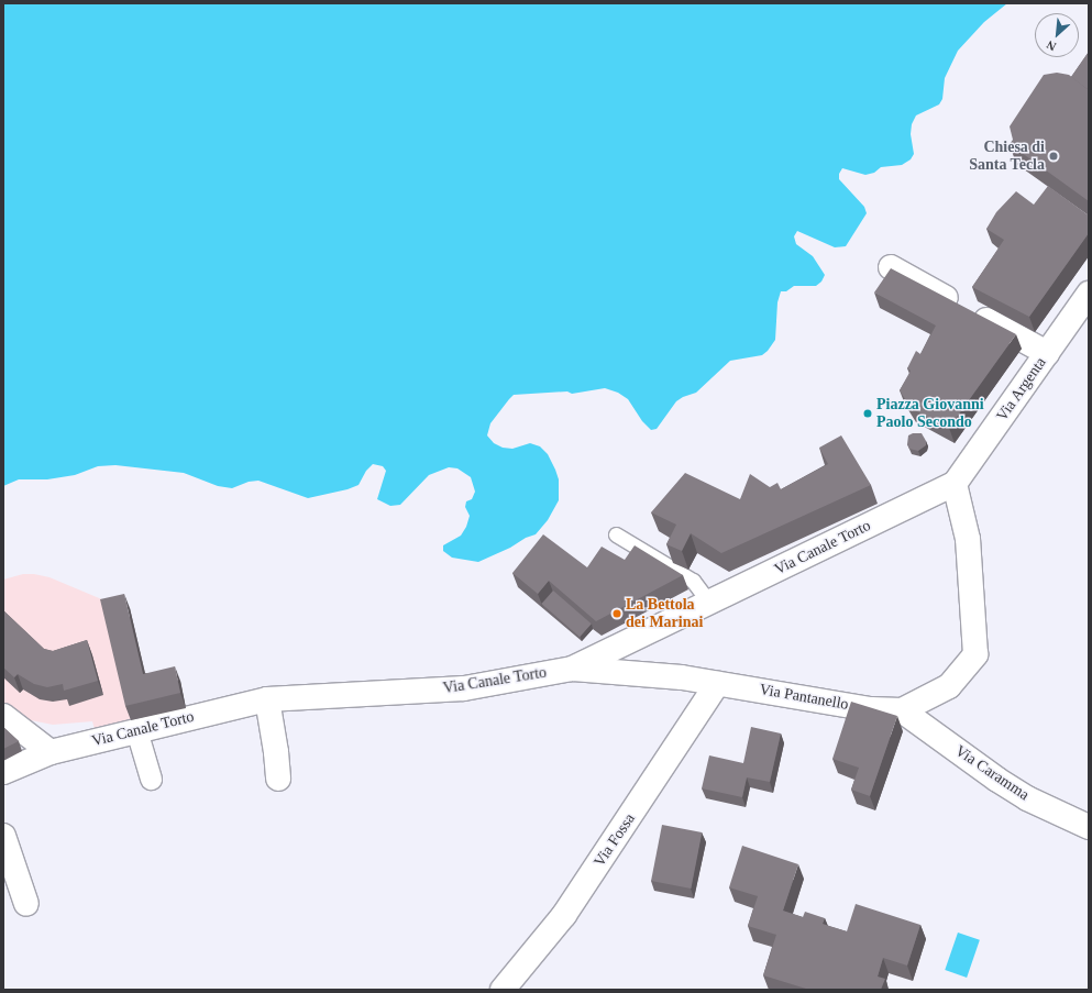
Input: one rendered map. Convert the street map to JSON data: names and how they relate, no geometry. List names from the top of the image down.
{
  "streets": {
    "street": [
      "Via Argenta",
      "Via Canale Torto",
      "Via Pantanello",
      "Via Caramma",
      "Via Fossa"
    ]
  },
  "crossings": [
    ["Via Argenta", "Via Canale Torto"],
    ["Via Argenta", "Via Pantanello"],
    ["Via Canale Torto", "Via Pantanello"],
    ["Via Pantanello", "Via Caramma"],
    ["Via Pantanello", "Via Fossa"]
  ],
  "places": ["Chiesa di Santa Tecla", "Piazza Giovanni Paolo Secondo", "La Bettola dei Marinai"],
  "north": "bottom left"
}
